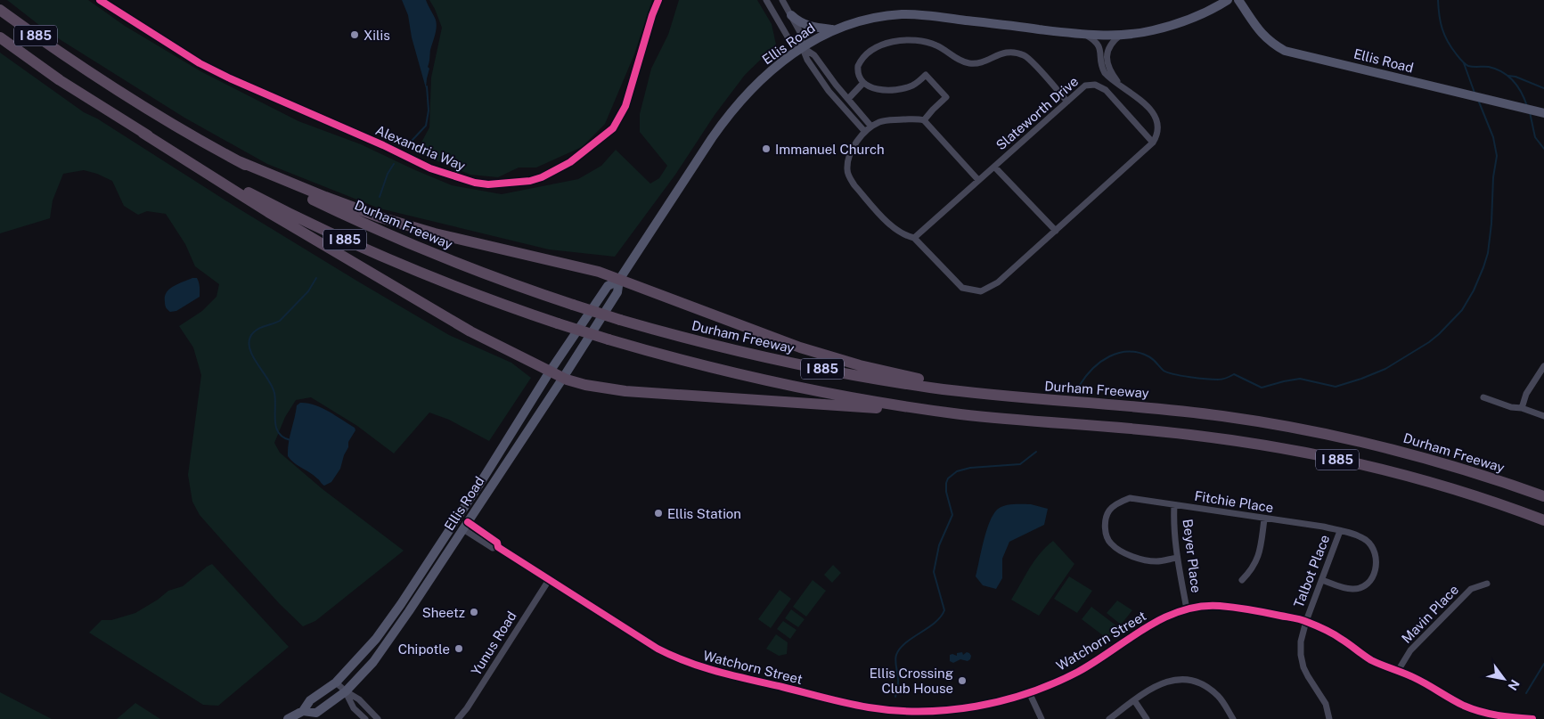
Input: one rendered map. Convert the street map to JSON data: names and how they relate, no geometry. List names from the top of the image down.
{
  "streets": {
    "highway": ["I 885", "Durham Freeway"],
    "main road": ["Ellis Road"],
    "street": [
      "Slateworth Drive",
      "Alexandria Way",
      "Fitchie Place",
      "Beyer Place",
      "Talbot Place",
      "Mavin Place",
      "Watchorn Street",
      "Yunus Road"
    ]
  },
  "crossings": [
    ["Ellis Road", "Watchorn Street"],
    ["Fitchie Place", "Beyer Place"],
    ["Fitchie Place", "Talbot Place"],
    ["Beyer Place", "Watchorn Street"],
    ["Talbot Place", "Watchorn Street"],
    ["Mavin Place", "Watchorn Street"],
    ["Watchorn Street", "Yunus Road"]
  ],
  "places": [
    "Xilis",
    "Immanuel Church",
    "Ellis Station",
    "Sheetz",
    "Chipotle",
    "Ellis Crossing Club House"
  ],
  "north": "bottom right"
}
